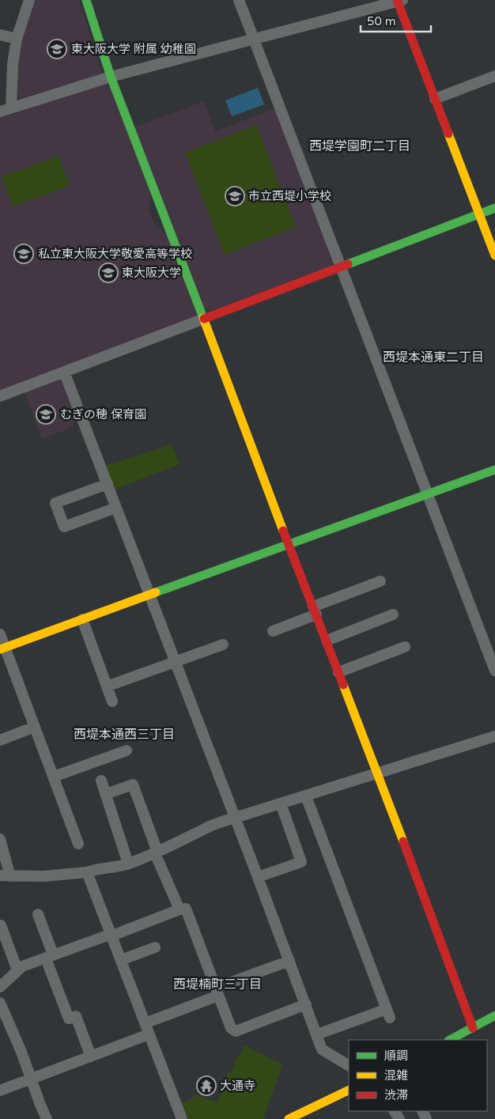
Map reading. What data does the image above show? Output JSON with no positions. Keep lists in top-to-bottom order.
{
  "districts": [
    "西堤学園町二丁目",
    "西堤本通東二丁目",
    "西堤本通西三丁目",
    "西堤楠町三丁目"
  ],
  "places": {
    "school or university": [
      "東大阪大学 附属 幼稚園",
      "市立西堤小学校",
      "私立東大阪大学敬愛高等学校",
      "東大阪大学",
      "むぎの穂 保育園"
    ],
    "temple": ["大通寺"]
  },
  "legend": ["順調", "混雑", "渋滞"],
  "scale_bar": "50 m"
}
